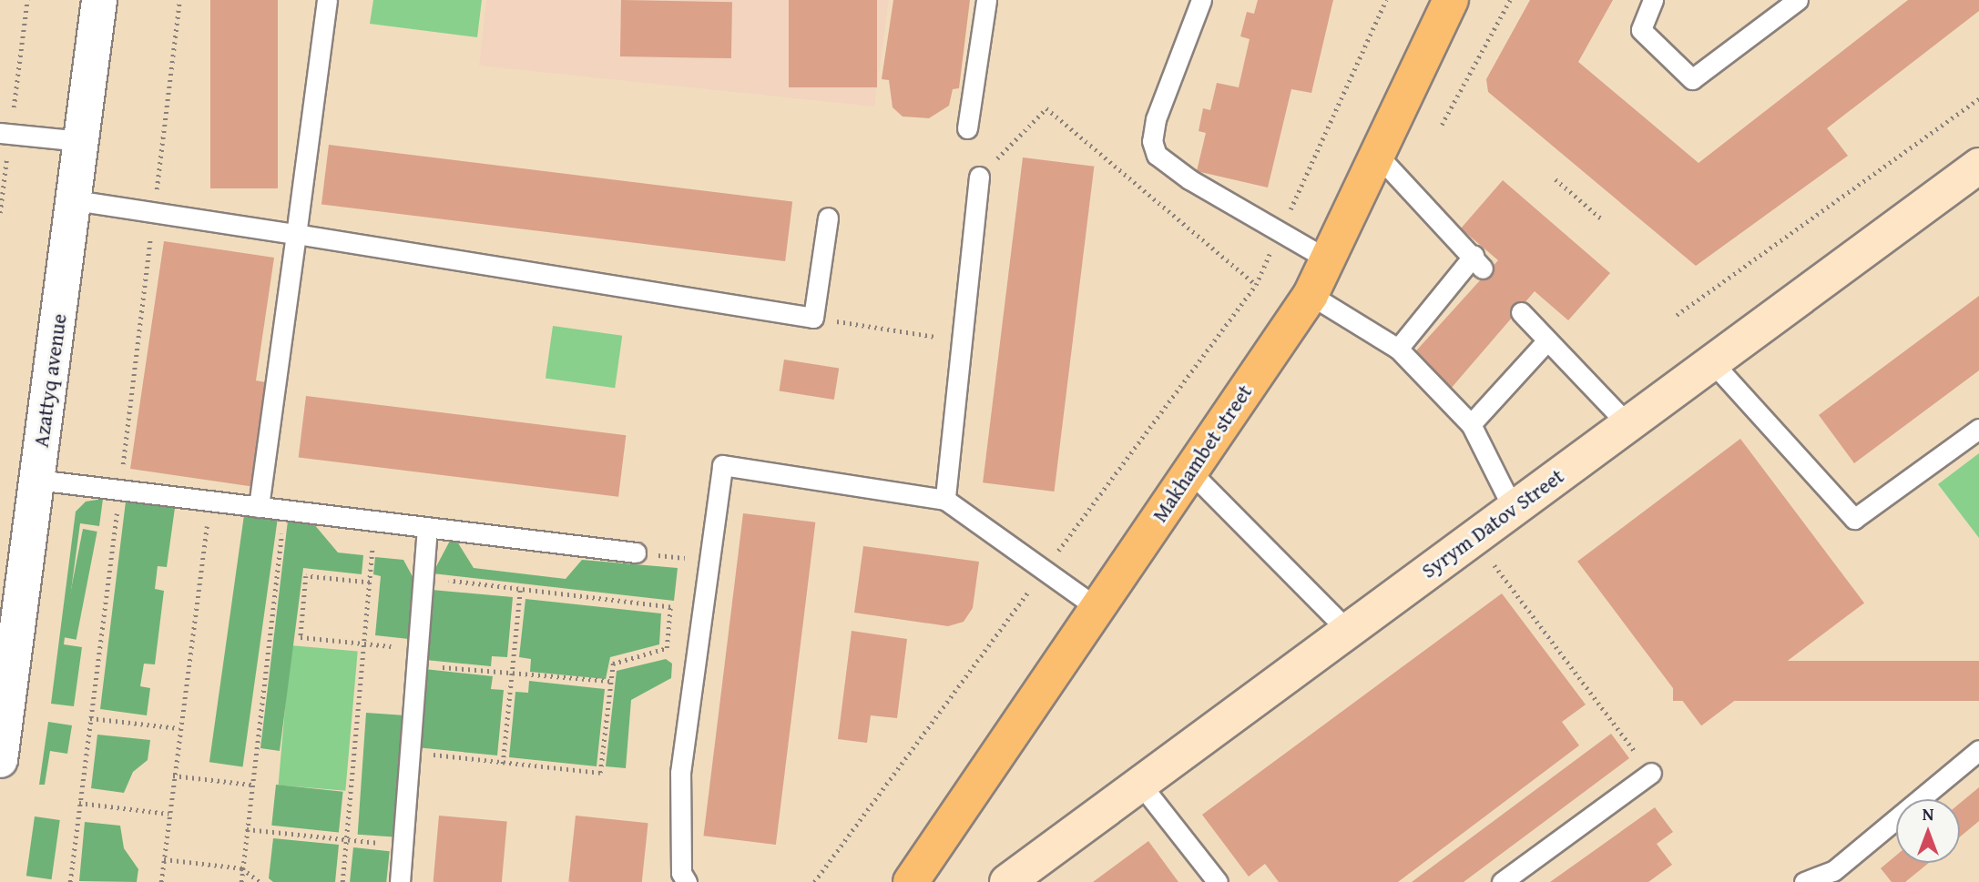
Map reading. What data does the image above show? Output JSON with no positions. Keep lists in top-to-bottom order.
{
  "streets": {
    "main road": ["Makhambet street", "Syrym Datov Street"],
    "street": ["Azattyq avenue"]
  },
  "north": "top"
}
